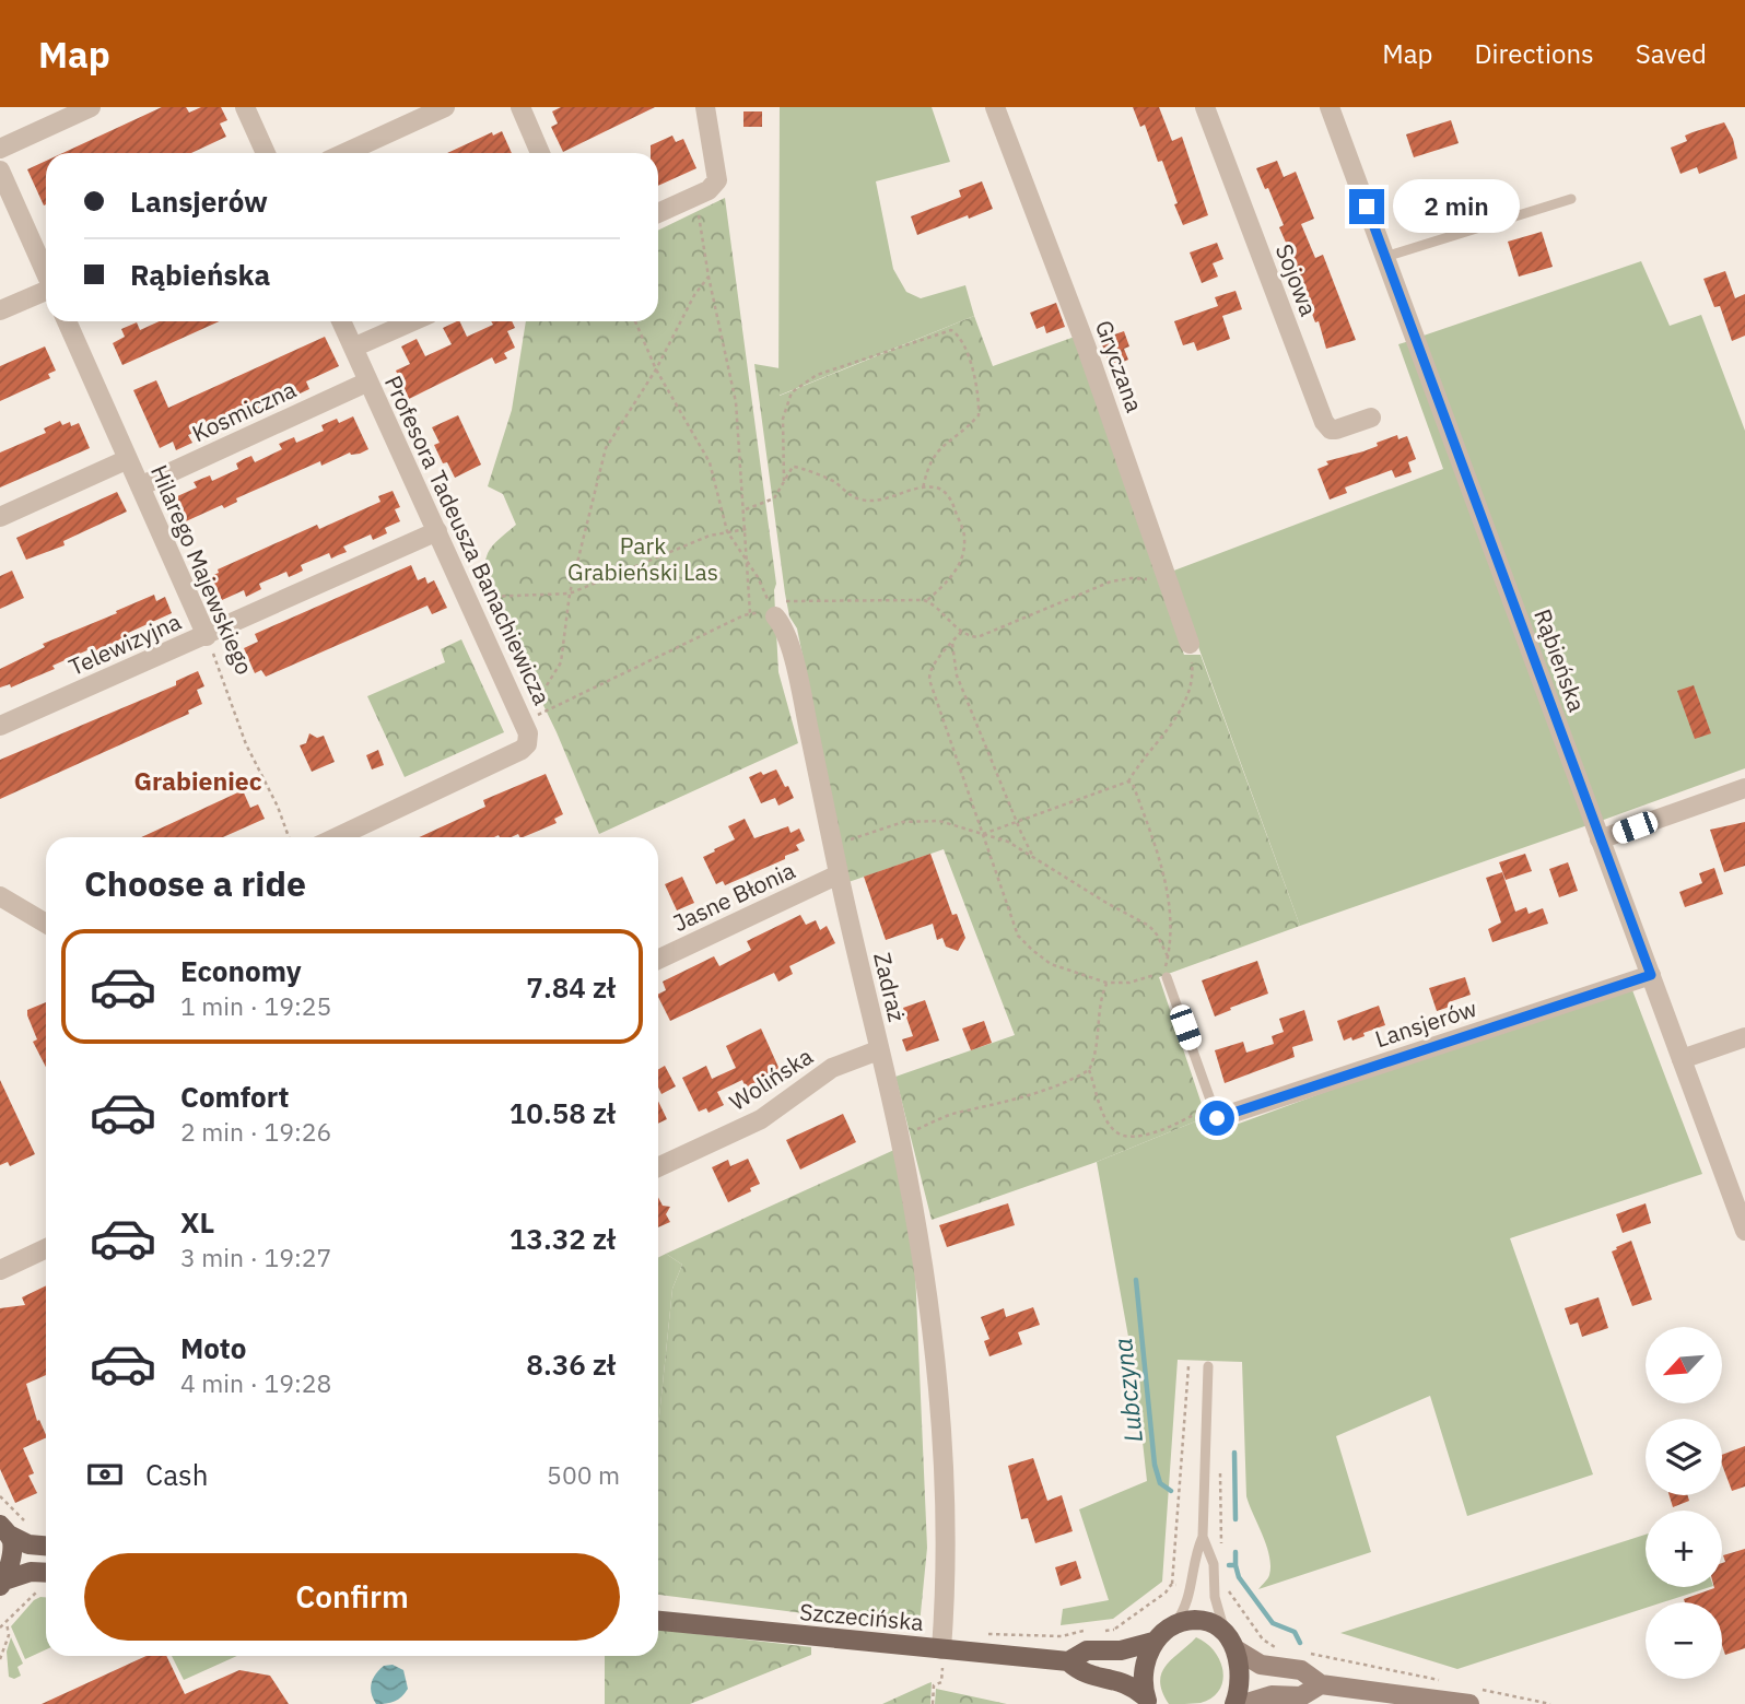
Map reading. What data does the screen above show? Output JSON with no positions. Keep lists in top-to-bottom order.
{
  "streets": {
    "main road": ["Szczecińska"],
    "street": [
      "Sojowa",
      "Gryczana",
      "Kosmiczna",
      "Profesora Tadeusza Banachiewicza",
      "Hilarego Majewskiego",
      "Telewizyjna",
      "Rąbieńska",
      "Jasne Błonia",
      "Zadraż",
      "Lansjerów",
      "Wolińska"
    ]
  },
  "crossings": [
    ["Kosmiczna", "Profesora Tadeusza Banachiewicza"],
    ["Kosmiczna", "Hilarego Majewskiego"],
    ["Profesora Tadeusza Banachiewicza", "Telewizyjna"],
    ["Hilarego Majewskiego", "Telewizyjna"],
    ["Rąbieńska", "Lansjerów"],
    ["Jasne Błonia", "Zadraż"],
    ["Zadraż", "Wolińska"],
    ["Zadraż", "Szczecińska"]
  ],
  "districts": ["Grabieniec"],
  "water": ["Lubczyna"],
  "parks": ["Park Grabieński Las"],
  "north": "bottom left",
  "page": {
    "header": "Map",
    "nav": ["Map", "Directions", "Saved"],
    "banner": ["Lansjerów", "Rąbieńska"],
    "bubble": "2 min",
    "heading": "Choose a ride",
    "list": [
      {
        "name": "Economy",
        "note": "1 min · 19:25",
        "value": "7.84 zł"
      },
      {
        "name": "Comfort",
        "note": "2 min · 19:26",
        "value": "10.58 zł"
      },
      {
        "name": "XL",
        "note": "3 min · 19:27",
        "value": "13.32 zł"
      },
      {
        "name": "Moto",
        "note": "4 min · 19:28",
        "value": "8.36 zł"
      }
    ],
    "map_buttons": ["+", "−"],
    "pay": ["Cash", "500 m"],
    "buttons": "Confirm"
  }
}
